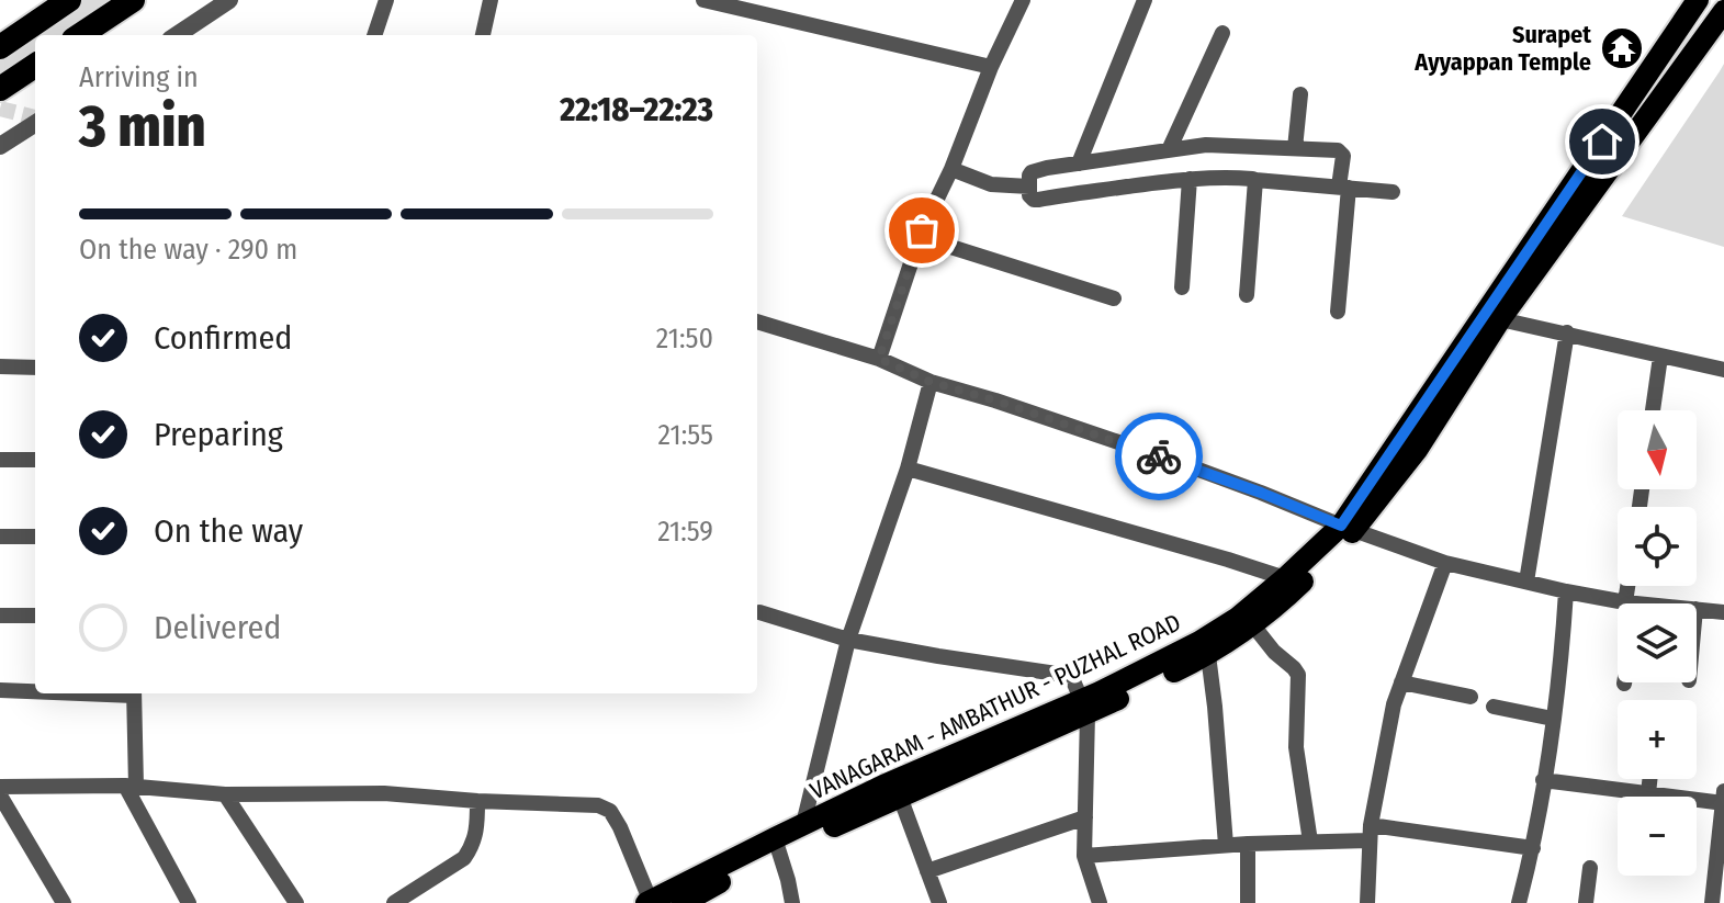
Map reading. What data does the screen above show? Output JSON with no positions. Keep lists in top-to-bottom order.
{
  "streets": {
    "main road": ["VANAGARAM - AMBATHUR - PUZHAL ROAD"]
  },
  "places": {
    "temple": ["Surapet Ayyappan Temple"]
  },
  "north": "bottom",
  "page": {
    "heading": ["3 min", "Arriving in", "22:18–22:23"],
    "bar": "On the way · 290 m",
    "list": [
      ["Confirmed", "21:50"],
      ["Preparing", "21:55"],
      ["On the way", "21:59"],
      "Delivered"
    ],
    "map_buttons": ["+", "−"]
  }
}
